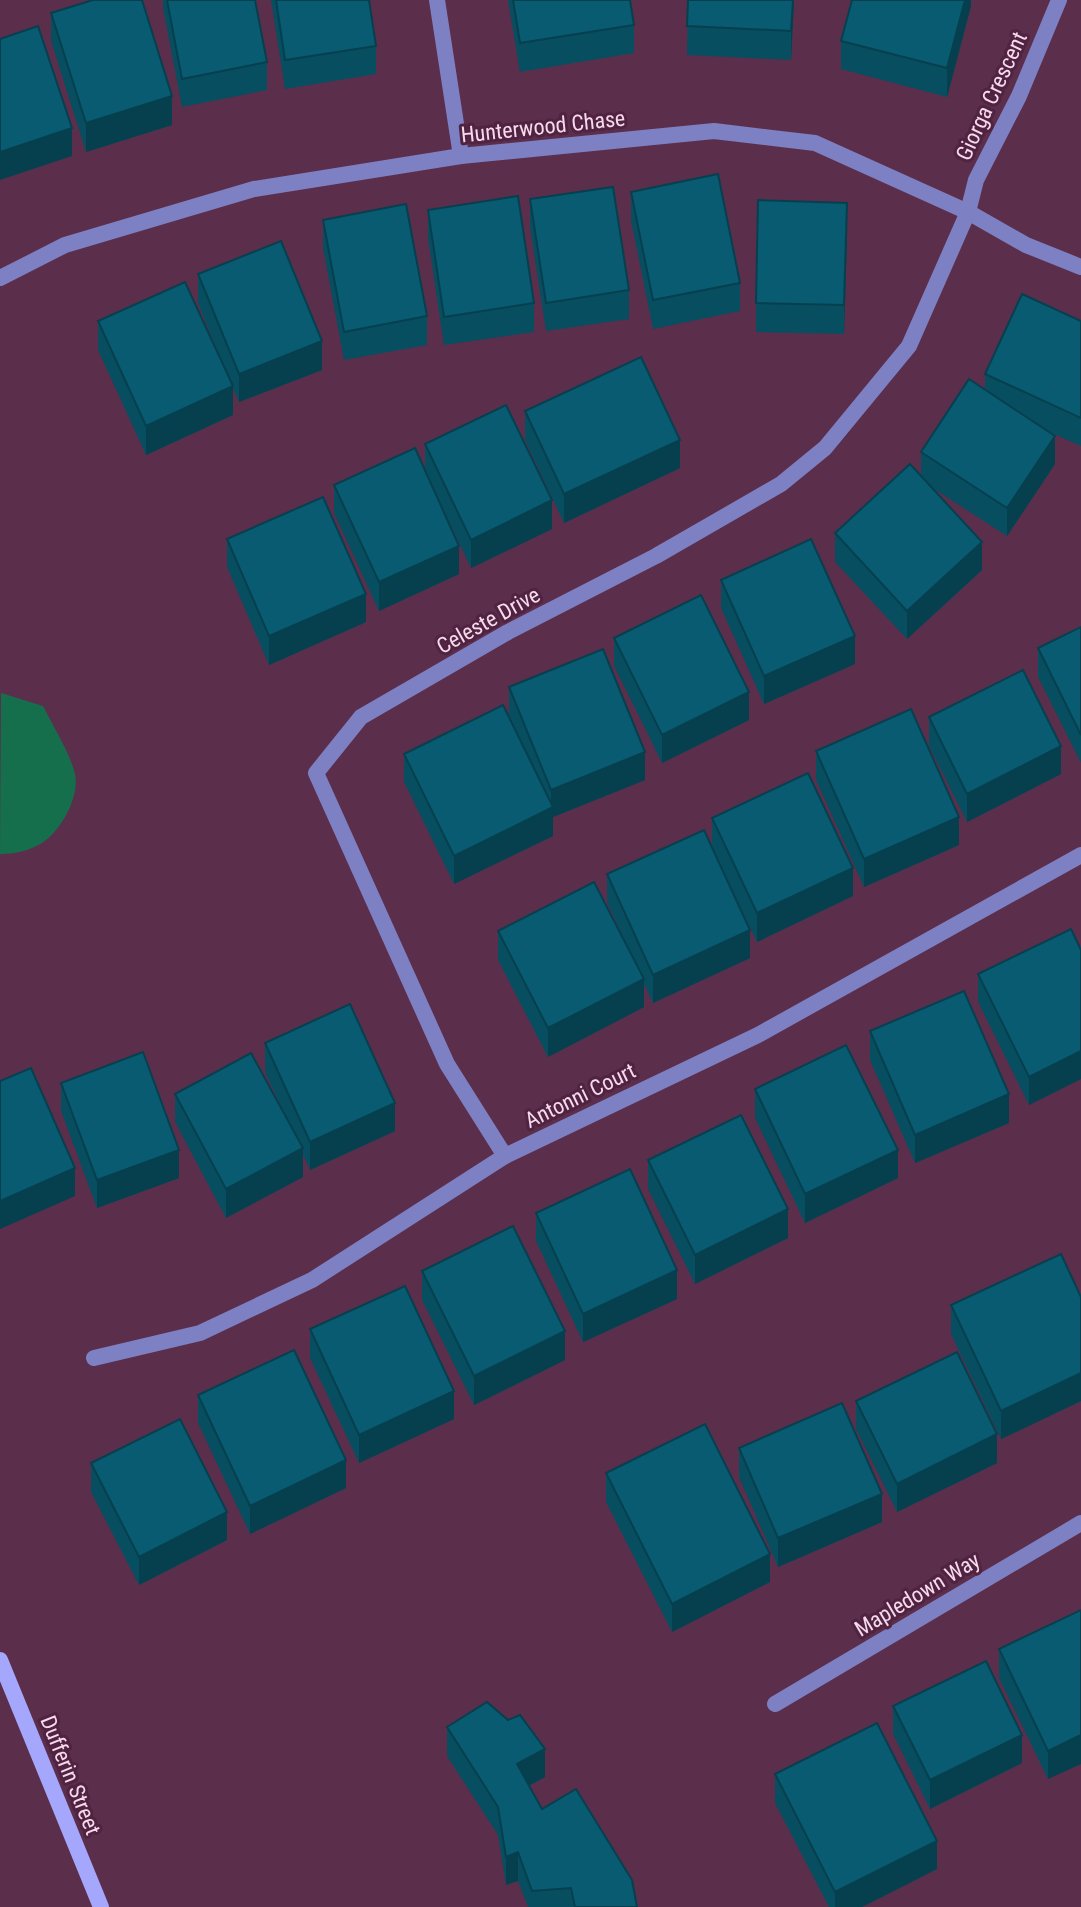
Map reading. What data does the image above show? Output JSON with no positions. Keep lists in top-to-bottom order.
{
  "streets": {
    "main road": ["Dufferin Street"],
    "street": [
      "Giorga Crescent",
      "Hunterwood Chase",
      "Celeste Drive",
      "Antonni Court",
      "Mapledown Way"
    ]
  },
  "crossings": [
    ["Giorga Crescent", "Hunterwood Chase"],
    ["Giorga Crescent", "Celeste Drive"],
    ["Hunterwood Chase", "Celeste Drive"],
    ["Celeste Drive", "Antonni Court"]
  ]
}
